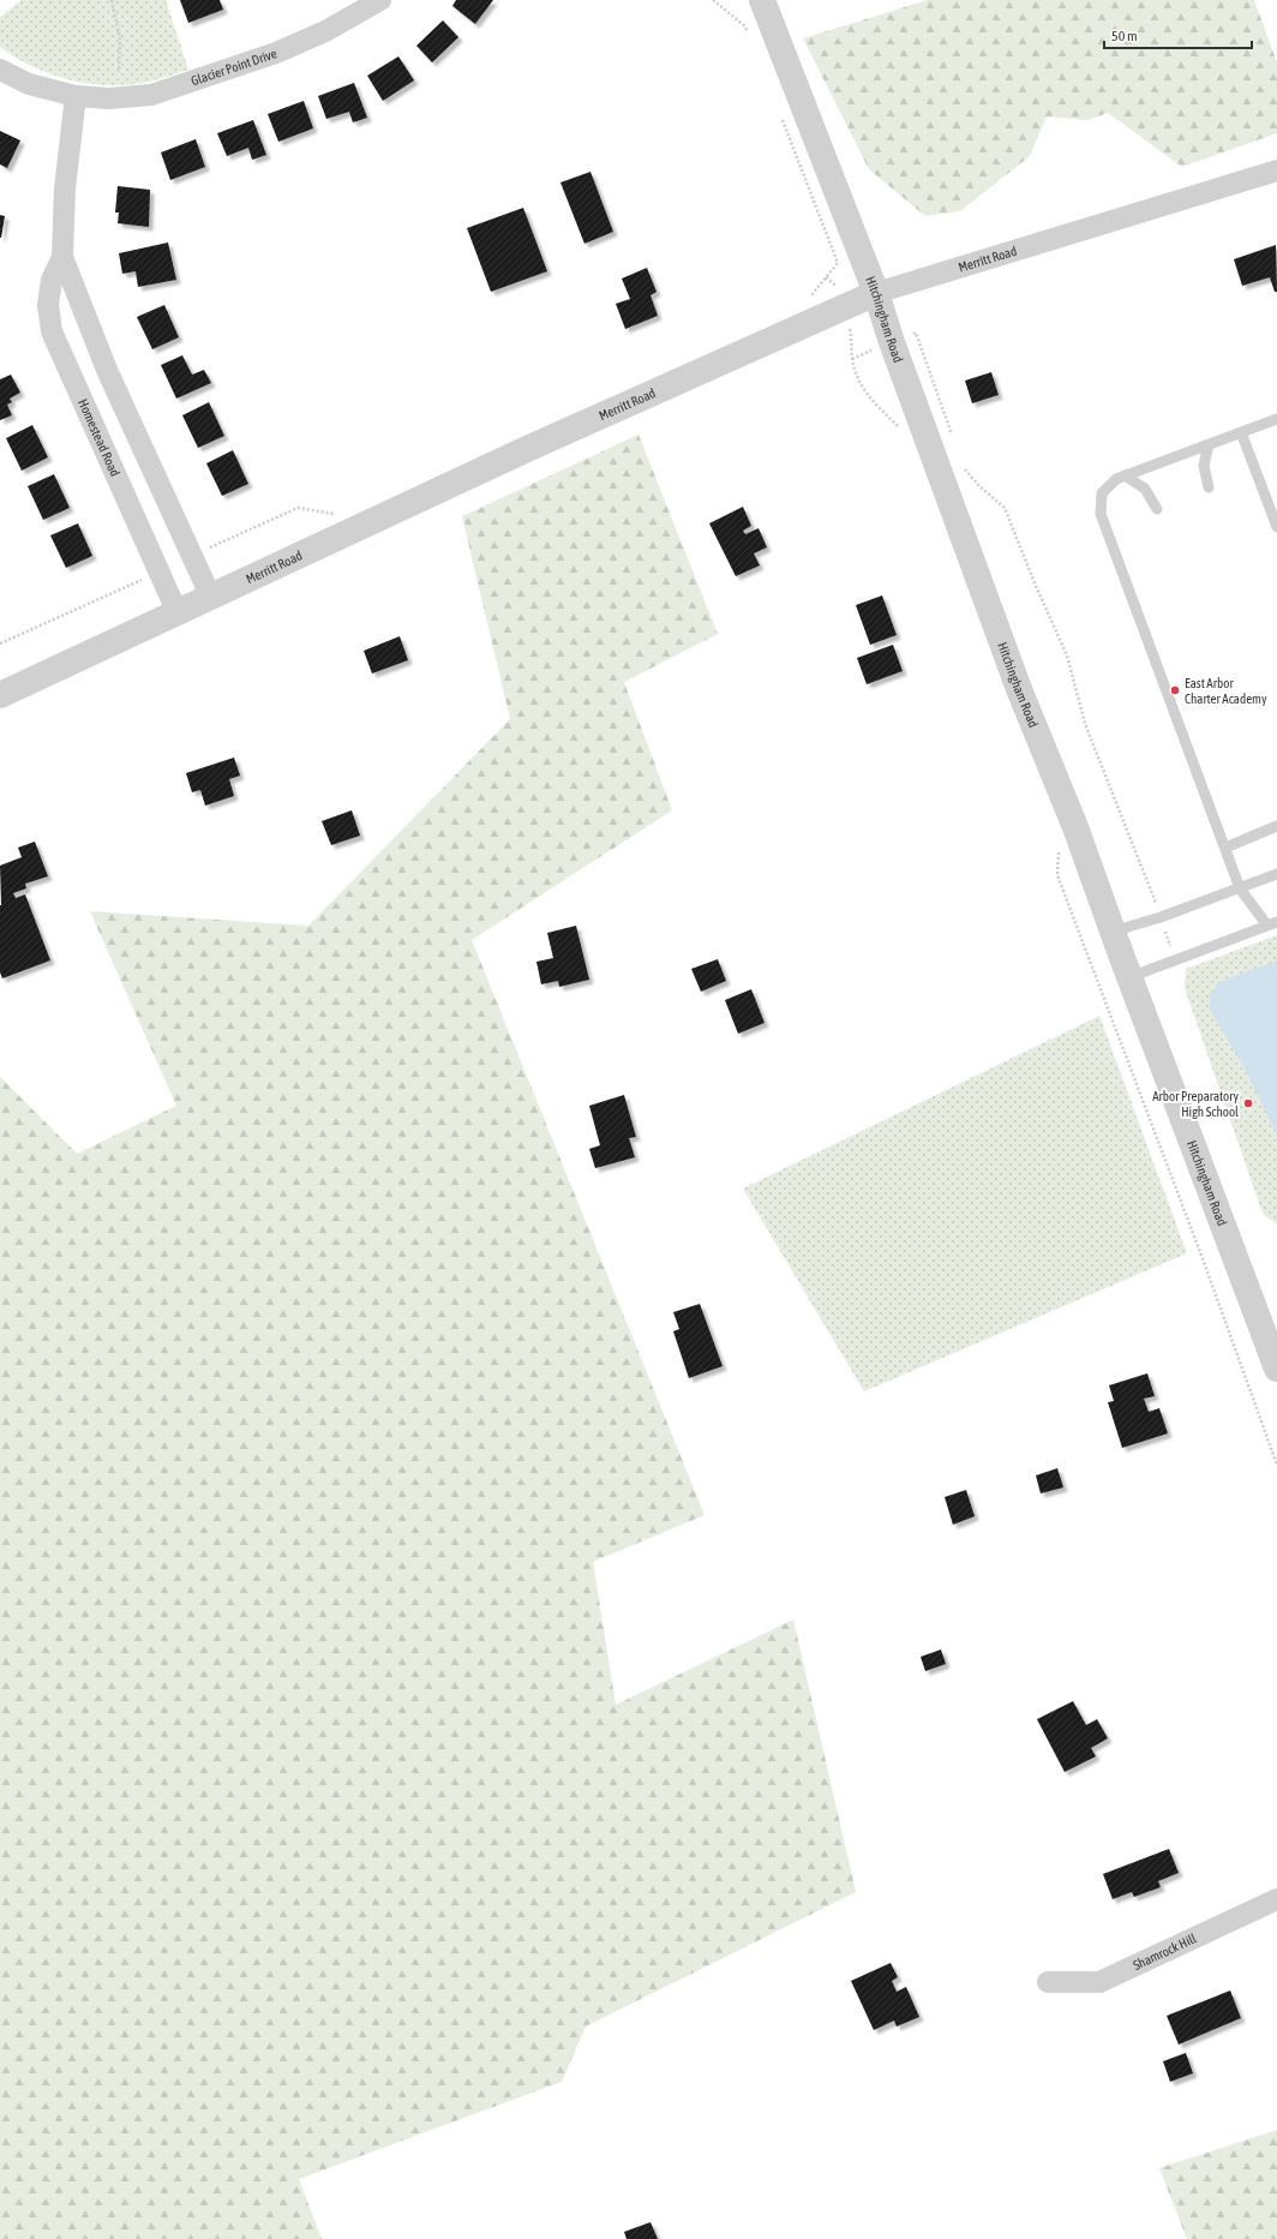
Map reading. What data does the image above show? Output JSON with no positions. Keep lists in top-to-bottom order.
{
  "streets": {
    "street": [
      "Glacier Point Drive",
      "Merritt Road",
      "Hitchingham Road",
      "Homestead Road",
      "Shamrock Hill"
    ]
  },
  "crossings": [
    ["Glacier Point Drive", "Homestead Road"],
    ["Merritt Road", "Hitchingham Road"],
    ["Merritt Road", "Homestead Road"]
  ],
  "places": ["East Arbor Charter Academy", "Arbor Preparatory High School"],
  "scale_bar": "50 m"
}
